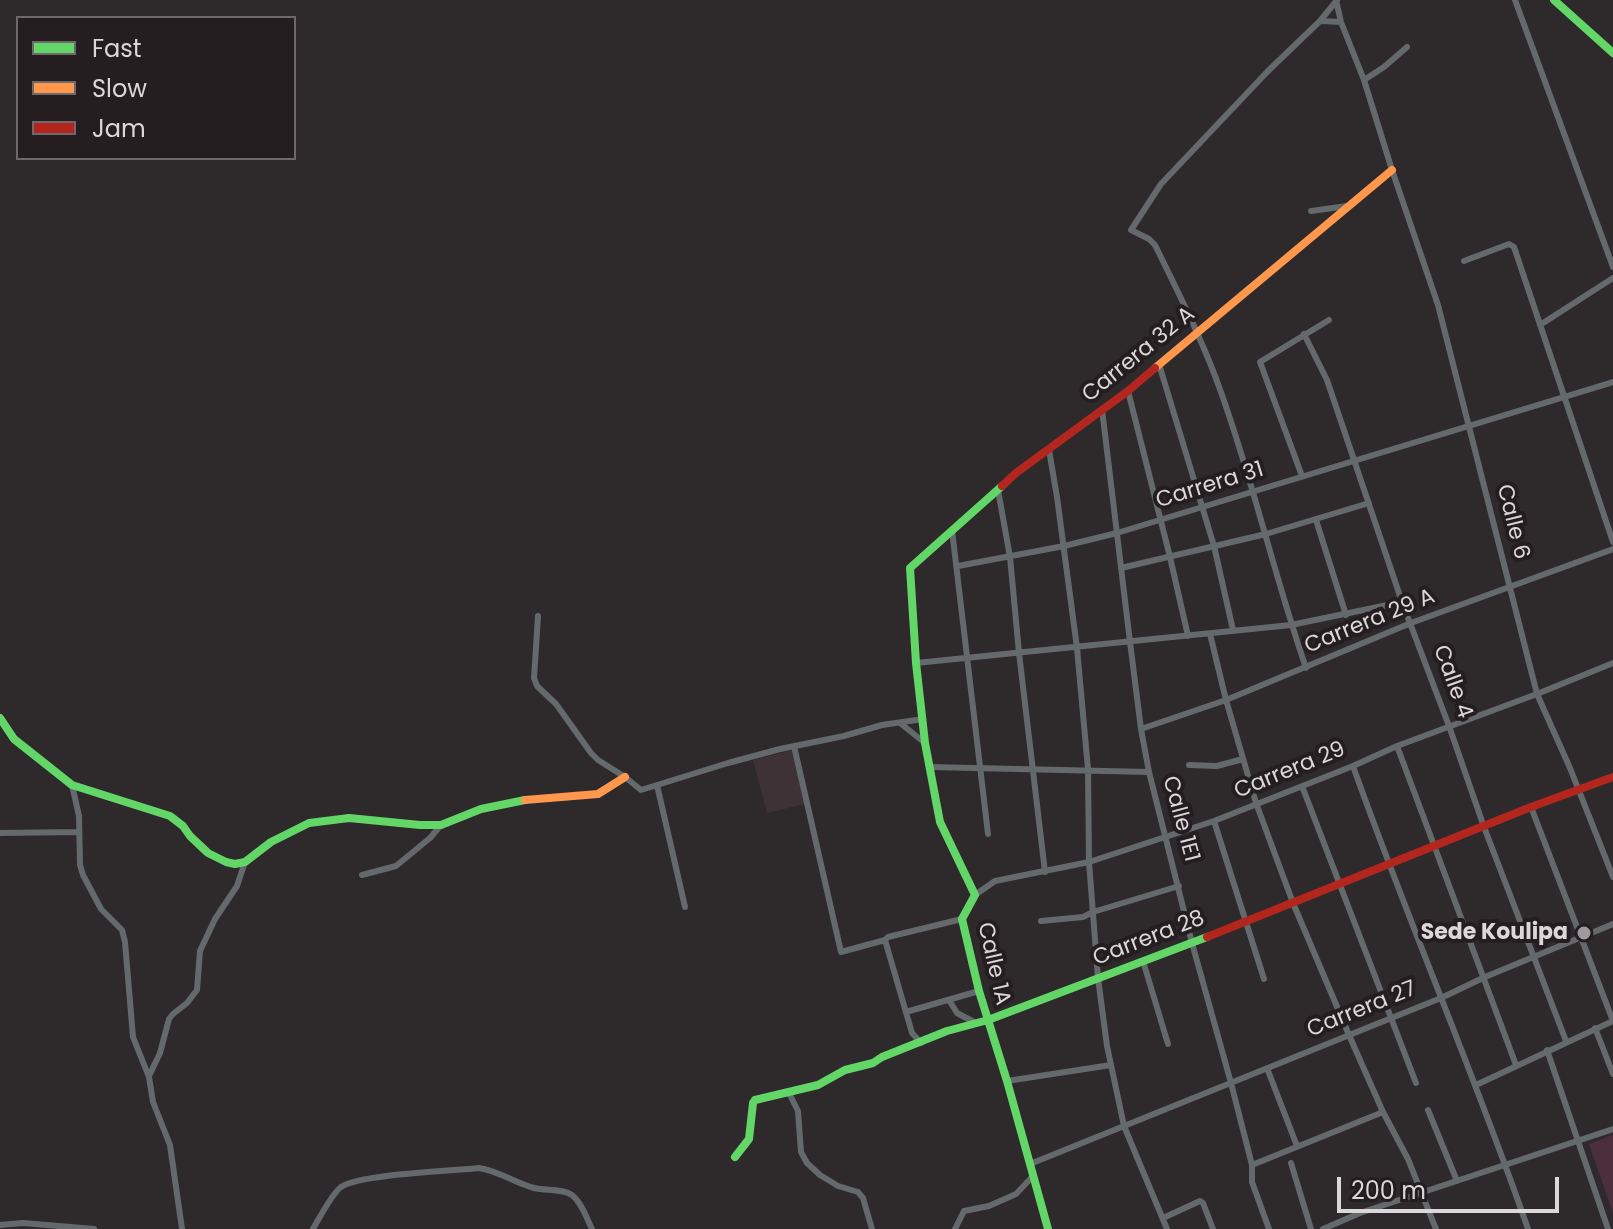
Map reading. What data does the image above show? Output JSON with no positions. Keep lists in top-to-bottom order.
{
  "streets": {
    "main road": ["Carrera 32 A", "Carrera 28", "Calle 1A"],
    "street": [
      "Carrera 31",
      "Calle 6",
      "Carrera 29 A",
      "Calle 4",
      "Carrera 29",
      "Calle 1E1",
      "Carrera 27"
    ]
  },
  "crossings": [
    ["Carrera 32 A", "Calle 6"],
    ["Carrera 32 A", "Calle 1E1"],
    ["Carrera 32 A", "Calle 1A"],
    ["Carrera 31", "Calle 6"],
    ["Carrera 31", "Calle 4"],
    ["Carrera 31", "Calle 1E1"],
    ["Calle 6", "Carrera 29 A"],
    ["Calle 6", "Carrera 29"],
    ["Calle 6", "Carrera 28"],
    ["Carrera 29 A", "Calle 4"],
    ["Carrera 29 A", "Calle 1E1"],
    ["Calle 4", "Carrera 29"],
    ["Calle 4", "Carrera 28"],
    ["Calle 4", "Carrera 27"],
    ["Carrera 29", "Calle 1E1"],
    ["Carrera 29", "Calle 1A"],
    ["Calle 1E1", "Carrera 28"],
    ["Calle 1E1", "Carrera 27"],
    ["Carrera 28", "Calle 1A"],
    ["Calle 1A", "Carrera 27"]
  ],
  "places": ["Sede Koulipa"],
  "legend": ["Fast", "Slow", "Jam"],
  "scale_bar": "200 m"
}
